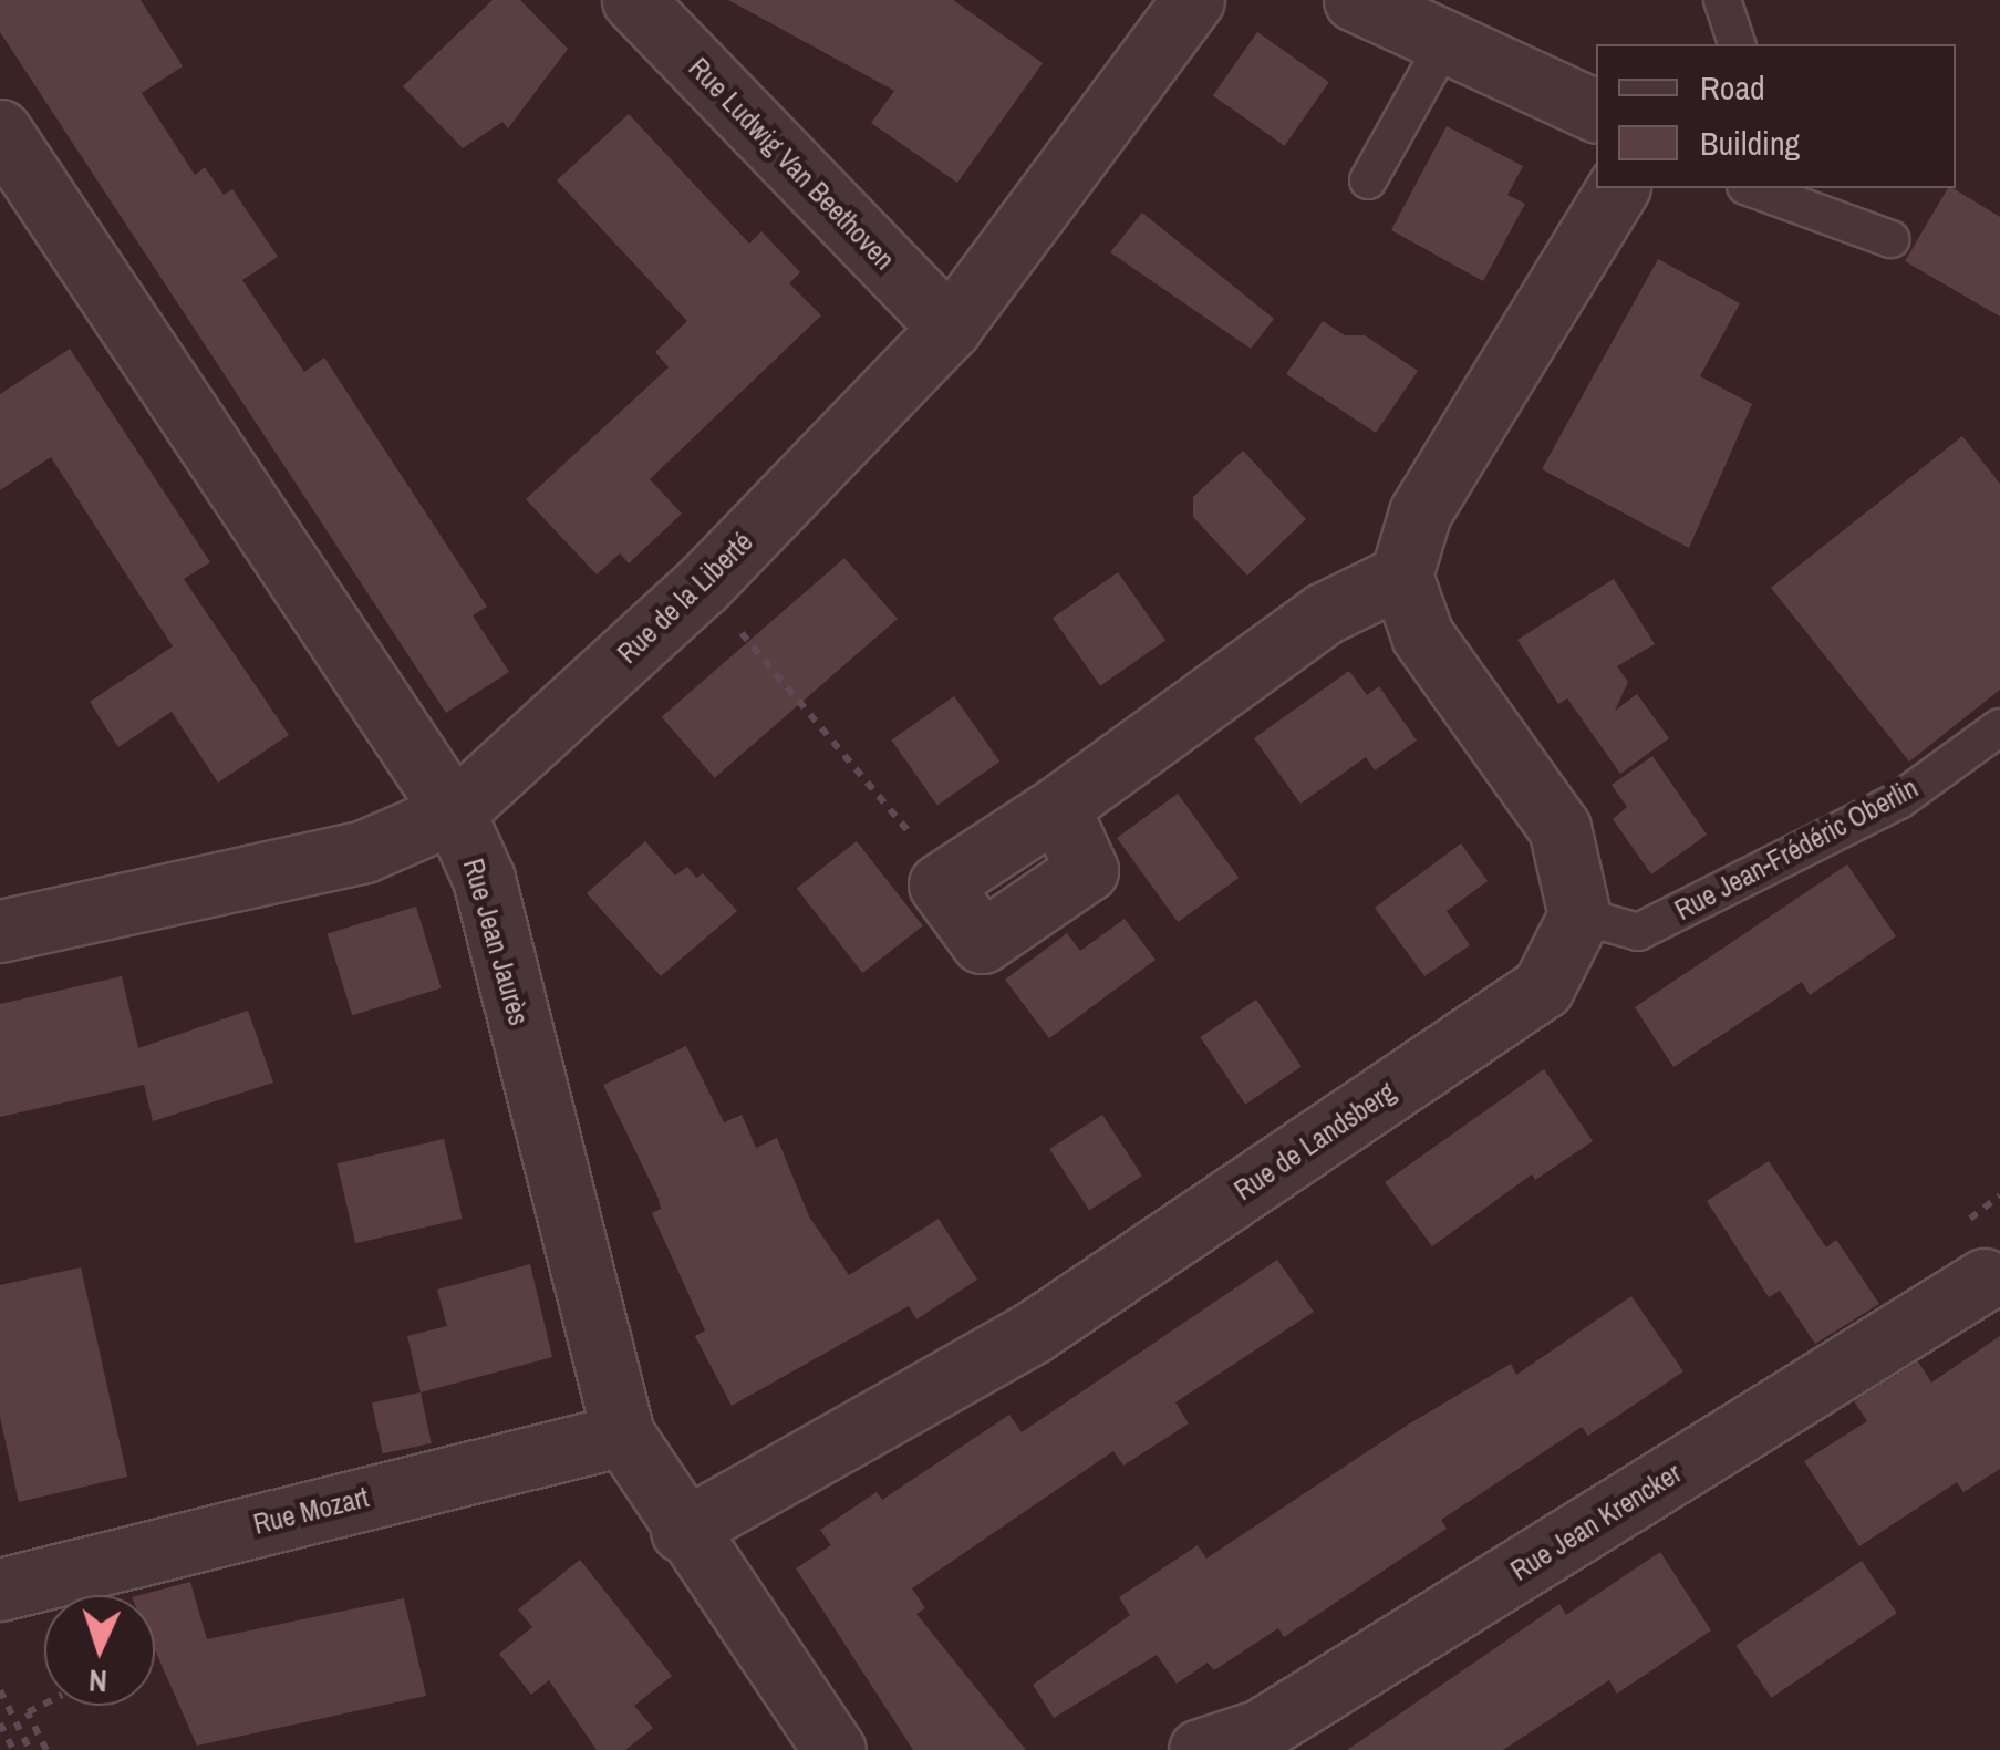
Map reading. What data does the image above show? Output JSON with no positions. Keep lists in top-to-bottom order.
{
  "streets": {
    "street": [
      "Rue Ludwig Van Beethoven",
      "Rue de la Liberté",
      "Rue Jean Jaurès",
      "Rue de Landsberg",
      "Rue Mozart",
      "Rue Jean Krencker"
    ],
    "lane": ["Rue Jean-Frédéric Oberlin"]
  },
  "crossings": [
    ["Rue Ludwig Van Beethoven", "Rue de la Liberté"],
    ["Rue de la Liberté", "Rue Jean Jaurès"],
    ["Rue Jean-Frédéric Oberlin", "Rue de Landsberg"],
    ["Rue Jean Jaurès", "Rue de Landsberg"],
    ["Rue Jean Jaurès", "Rue Mozart"]
  ],
  "legend": ["Road", "Building"],
  "north": "bottom"
}
